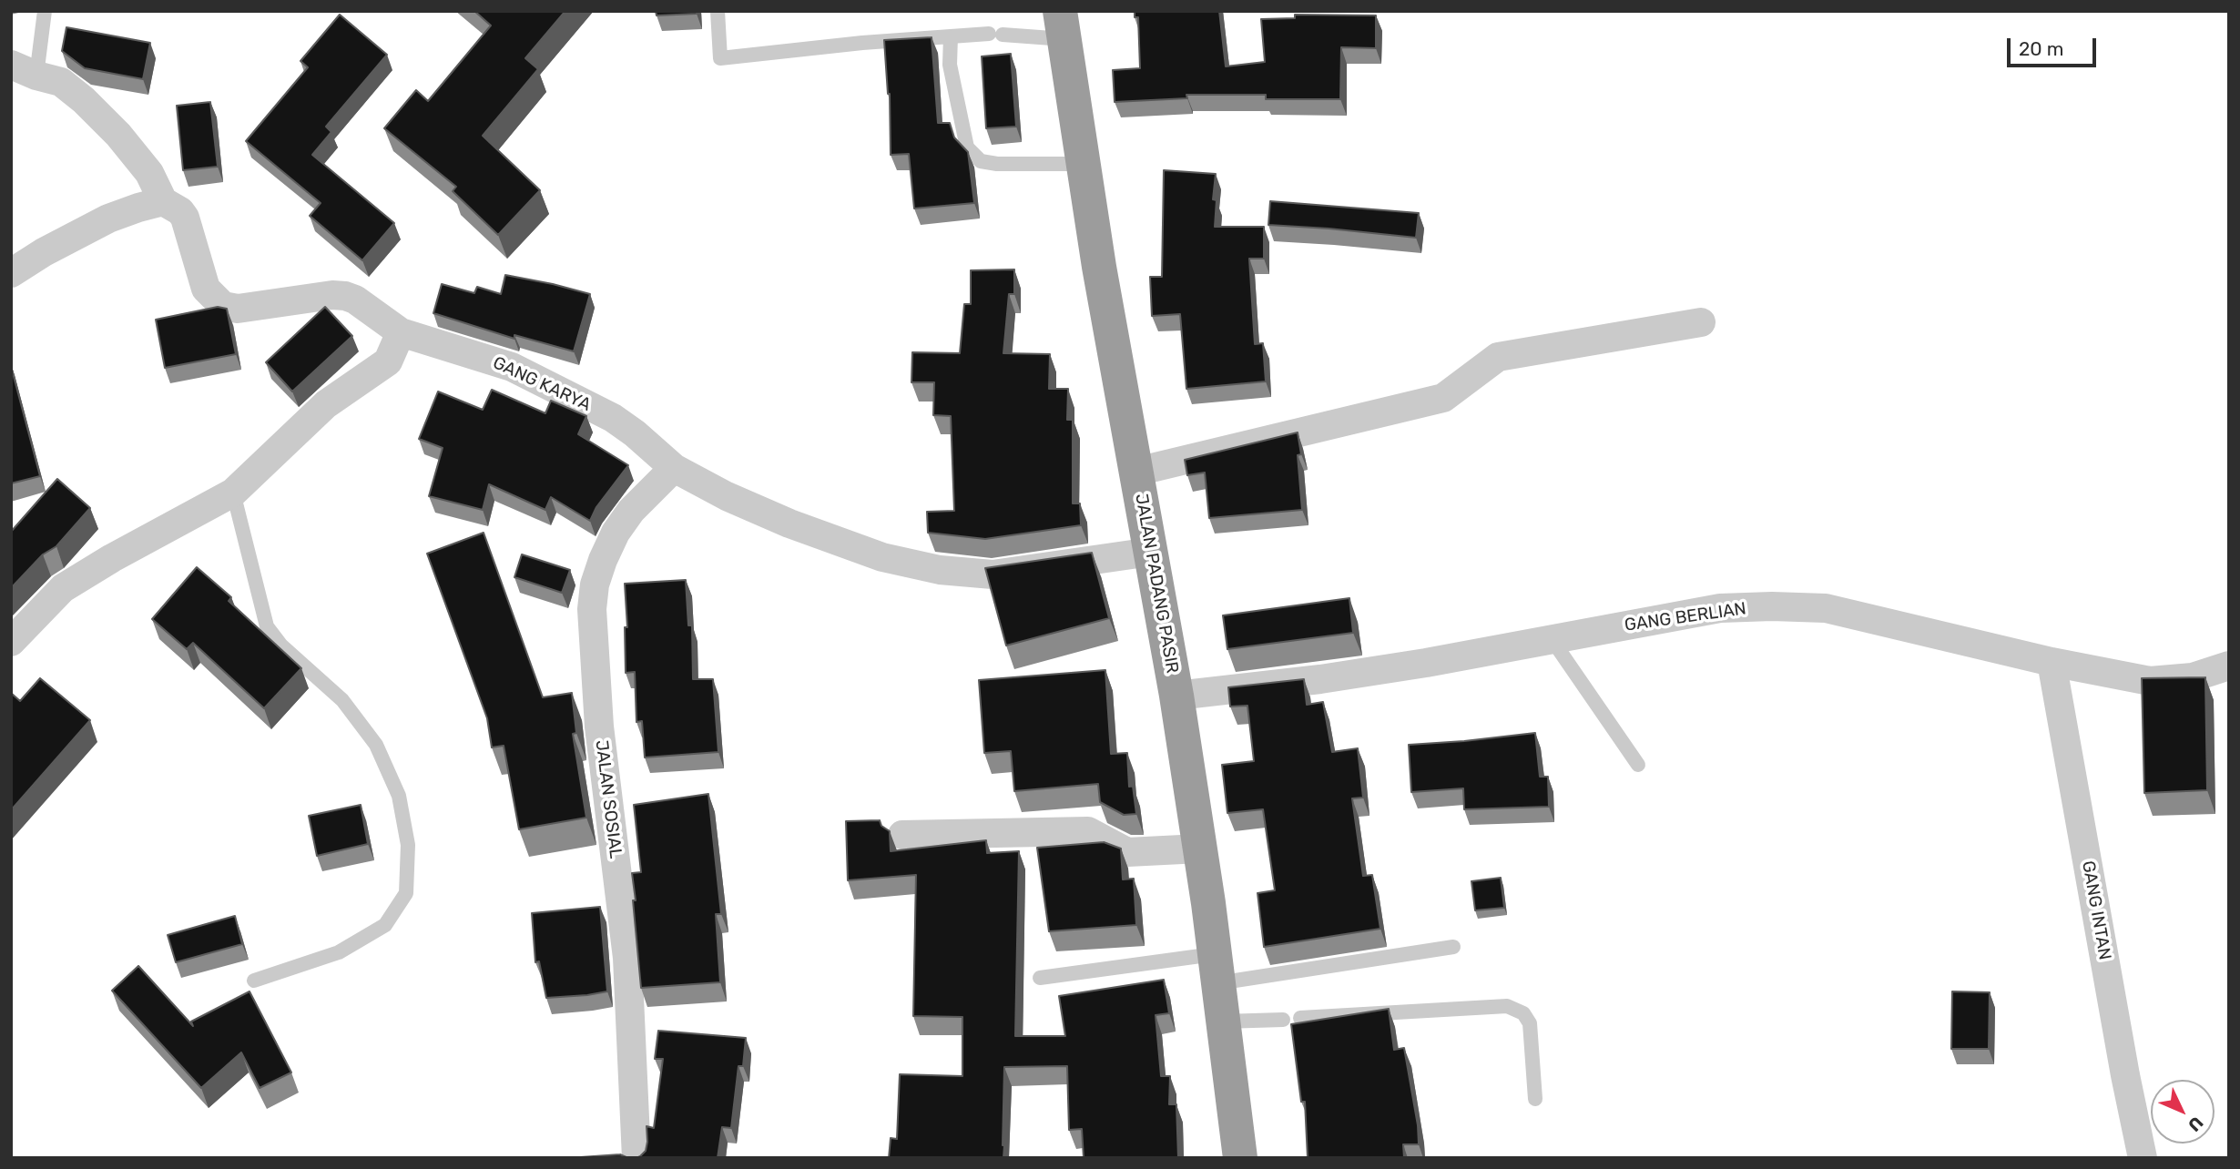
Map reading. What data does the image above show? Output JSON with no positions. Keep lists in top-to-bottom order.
{
  "streets": {
    "highway": ["JALAN PADANG PASIR"],
    "street": [
      "GANG KARYA",
      "GANG BERLIAN",
      "JALAN SOSIAL",
      "GANG INTAN"
    ]
  },
  "crossings": [
    ["GANG KARYA", "JALAN PADANG PASIR"],
    ["GANG KARYA", "JALAN SOSIAL"],
    ["JALAN PADANG PASIR", "GANG BERLIAN"],
    ["GANG BERLIAN", "GANG INTAN"]
  ],
  "scale_bar": "20 m",
  "north": "bottom right"
}
